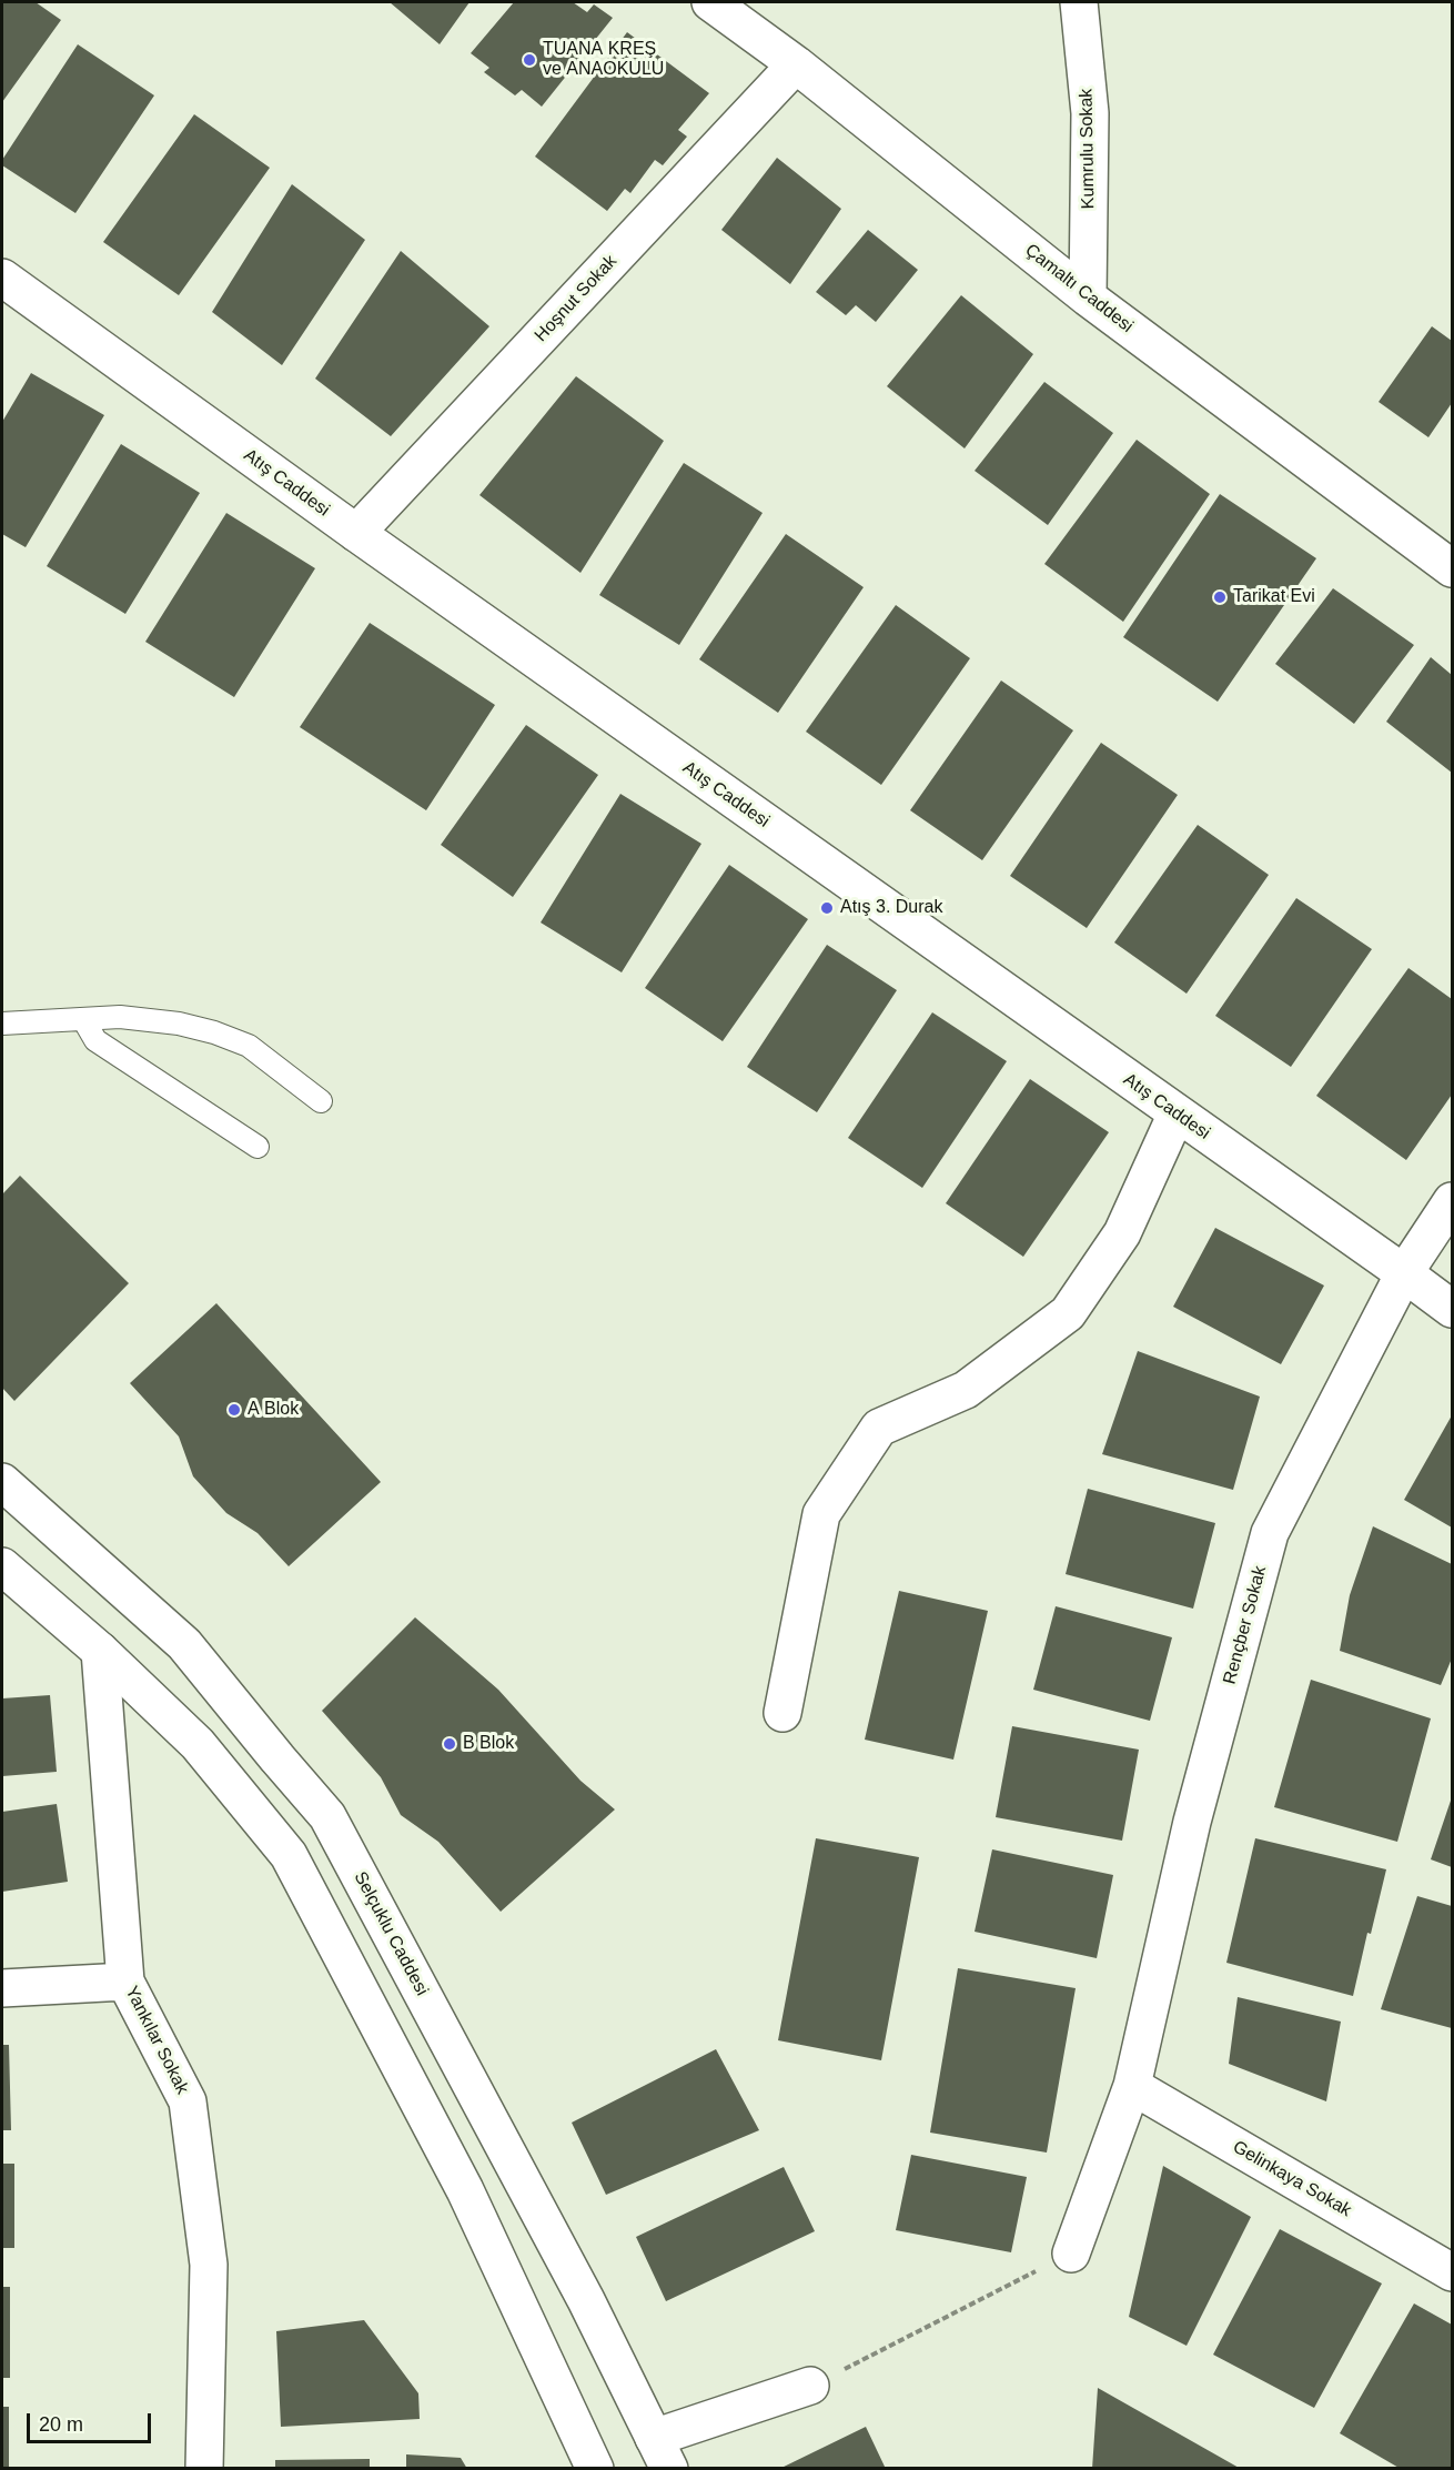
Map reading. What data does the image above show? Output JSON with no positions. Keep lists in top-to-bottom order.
{
  "streets": {
    "street": [
      "Kumrulu Sokak",
      "Çamaltı Caddesi",
      "Hoşnut Sokak",
      "Atış Caddesi",
      "Rençber Sokak",
      "Selçuklu Caddesi",
      "Yankılar Sokak",
      "Gelinkaya Sokak"
    ]
  },
  "crossings": [
    ["Kumrulu Sokak", "Çamaltı Caddesi"],
    ["Çamaltı Caddesi", "Hoşnut Sokak"],
    ["Hoşnut Sokak", "Atış Caddesi"],
    ["Atış Caddesi", "Rençber Sokak"],
    ["Rençber Sokak", "Gelinkaya Sokak"]
  ],
  "places": [
    "TUANA KREŞ ve ANAOKULU",
    "Tarikat Evi",
    "Atış 3. Durak",
    "A Blok",
    "B Blok"
  ],
  "scale_bar": "20 m"
}
